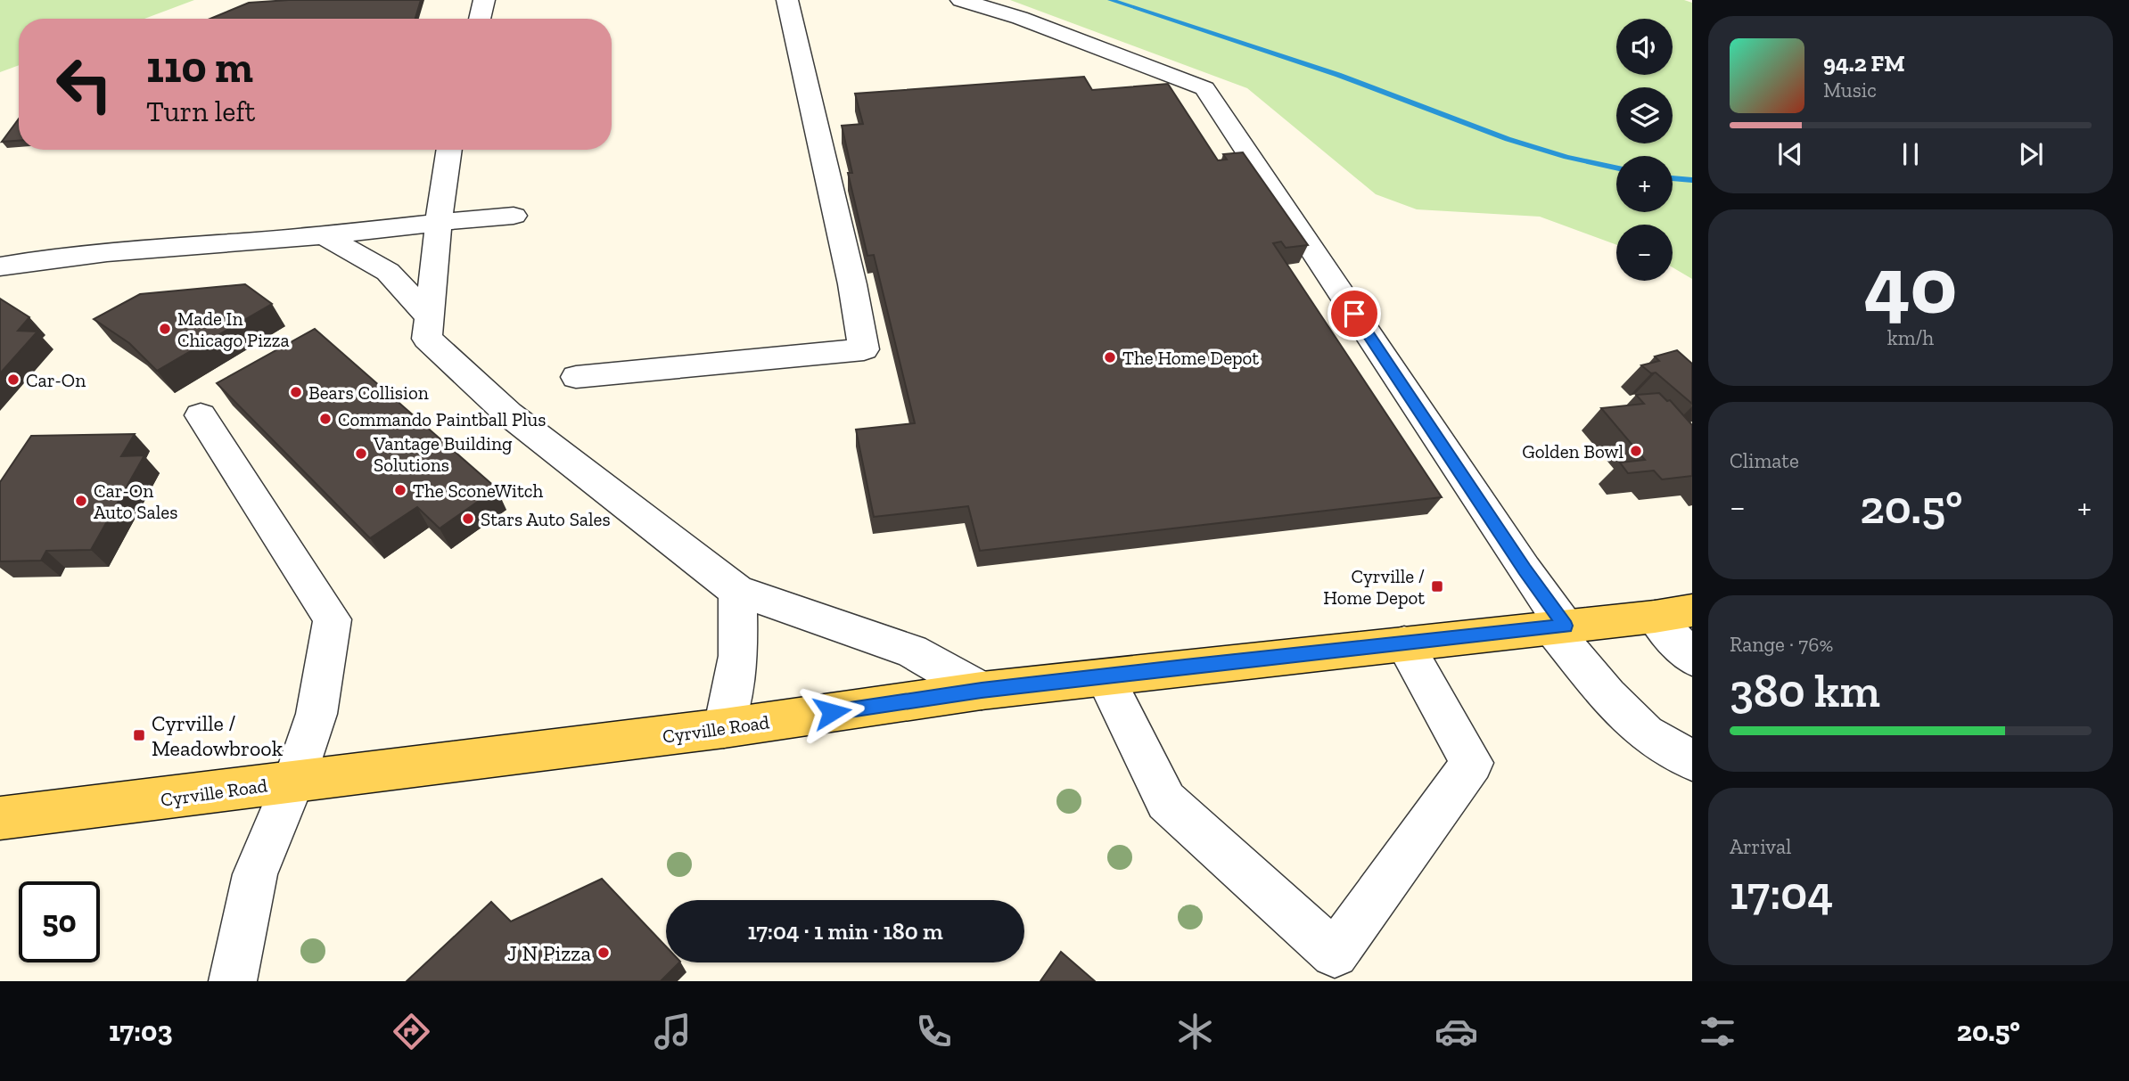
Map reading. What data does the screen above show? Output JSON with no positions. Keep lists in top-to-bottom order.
{
  "streets": {
    "main road": ["Cyrville Road"]
  },
  "places": {
    "other": [
      "Made In Chicago Pizza",
      "The Home Depot",
      "Car-On",
      "Bears Collision",
      "Commando Paintball Plus",
      "Golden Bowl",
      "Vantage Building Solutions",
      "The SconeWitch",
      "Car-On Auto Sales",
      "Stars Auto Sales",
      "J N Pizza"
    ],
    "transit": ["Cyrville / Home Depot", "Cyrville / Meadowbrook"]
  },
  "page": {
    "map_buttons": ["+", "−"],
    "turn": ["110 m", "Turn left"],
    "song": ["94.2 FM", "Music"],
    "tile": [
      ["40", "km/h"],
      "Climate",
      ["Range · 76%", "380 km"],
      ["Arrival", "17:04"]
    ],
    "heat": ["−", "20.5°", "+"],
    "limit": "50",
    "trip": "17:04 · 1 min · 180 m",
    "tabs": ["17:03", "20.5°"]
  }
}
